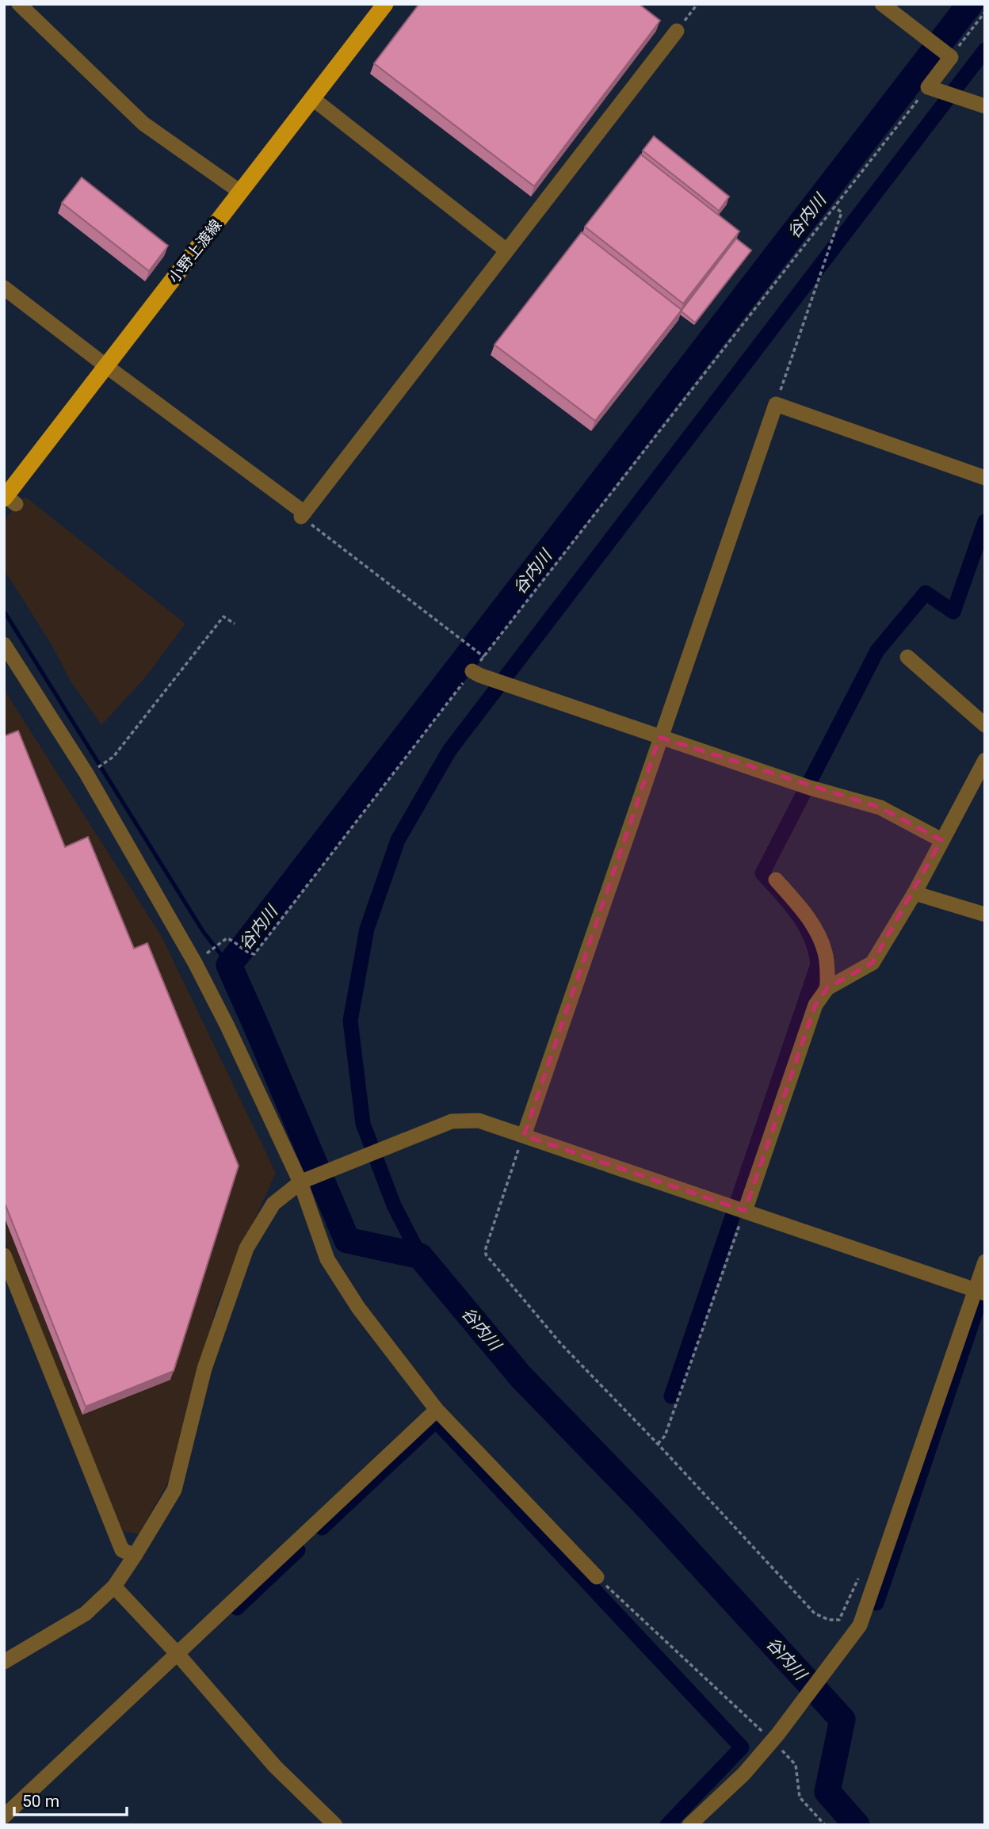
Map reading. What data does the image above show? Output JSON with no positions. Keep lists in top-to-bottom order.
{
  "streets": {
    "main road": ["小野上渡線"]
  },
  "water": ["谷内川"],
  "scale_bar": "50 m"
}
